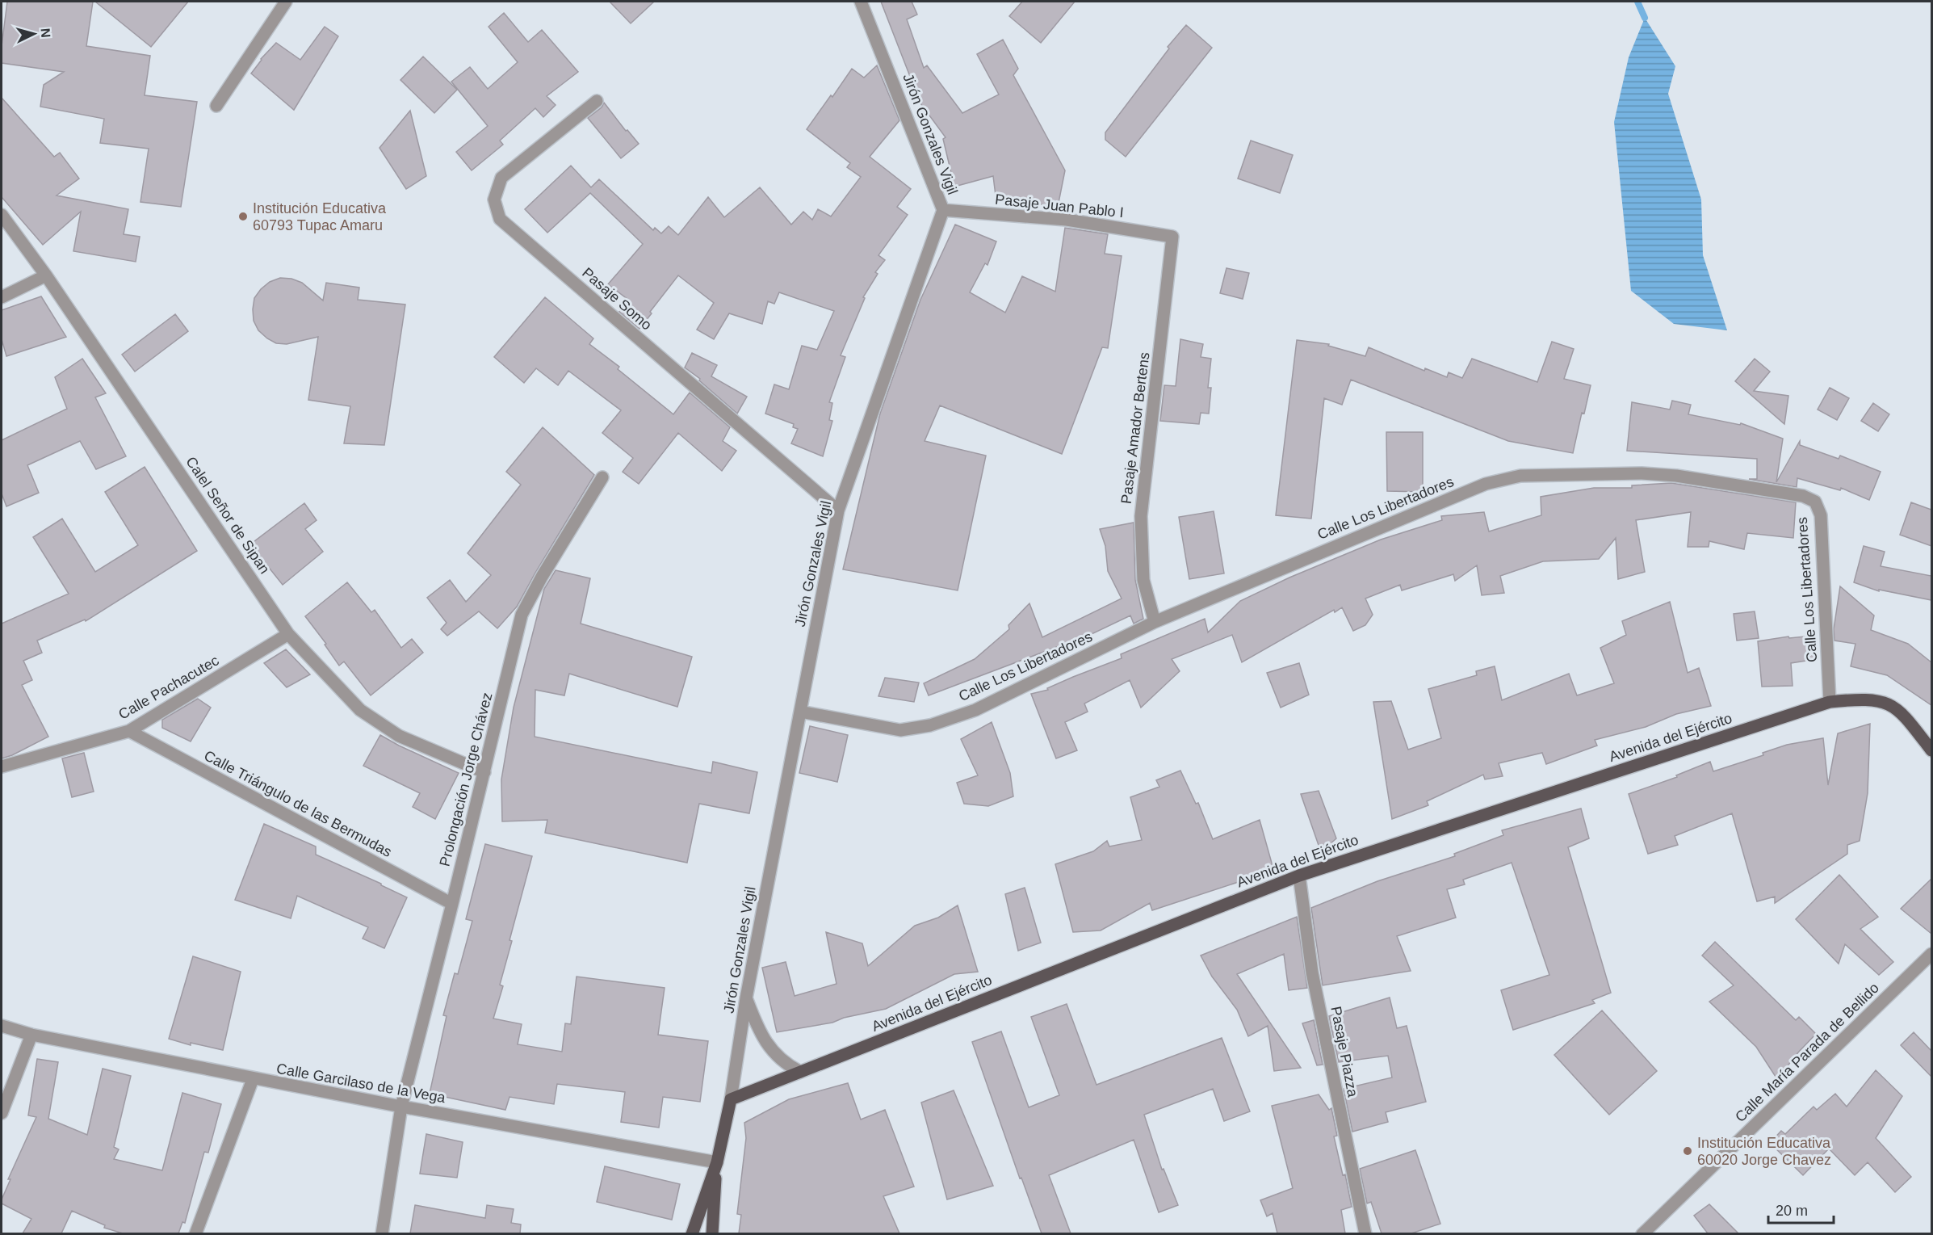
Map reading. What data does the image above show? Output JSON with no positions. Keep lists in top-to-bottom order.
{
  "streets": {
    "main road": ["Avenida del Ejército"],
    "street": [
      "Jirón Gonzales Vigil",
      "Pasaje Juan Pablo I",
      "Pasaje Somo",
      "Pasaje Amador Bertens",
      "Calle Los Libertadores",
      "Calel Señor de Sipan",
      "Calle Pachacutec",
      "Prolongación Jorge Chávez",
      "Calle Triángulo de las Bermudas",
      "Pasaje Piazza",
      "Calle María Parada de Bellido",
      "Calle Garcilaso de la Vega"
    ]
  },
  "crossings": [
    ["Jirón Gonzales Vigil", "Pasaje Juan Pablo I"],
    ["Jirón Gonzales Vigil", "Pasaje Somo"],
    ["Jirón Gonzales Vigil", "Calle Los Libertadores"],
    ["Jirón Gonzales Vigil", "Avenida del Ejército"],
    ["Pasaje Juan Pablo I", "Pasaje Amador Bertens"],
    ["Pasaje Amador Bertens", "Calle Los Libertadores"],
    ["Calle Los Libertadores", "Avenida del Ejército"],
    ["Calel Señor de Sipan", "Calle Pachacutec"],
    ["Calel Señor de Sipan", "Prolongación Jorge Chávez"],
    ["Calle Pachacutec", "Calle Triángulo de las Bermudas"],
    ["Avenida del Ejército", "Pasaje Piazza"],
    ["Prolongación Jorge Chávez", "Calle Triángulo de las Bermudas"],
    ["Prolongación Jorge Chávez", "Calle Garcilaso de la Vega"]
  ],
  "places": ["Institución Educativa 60793 Tupac Amaru", "Institución Educativa 60020 Jorge Chavez"],
  "scale_bar": "20 m",
  "north": "right"
}
